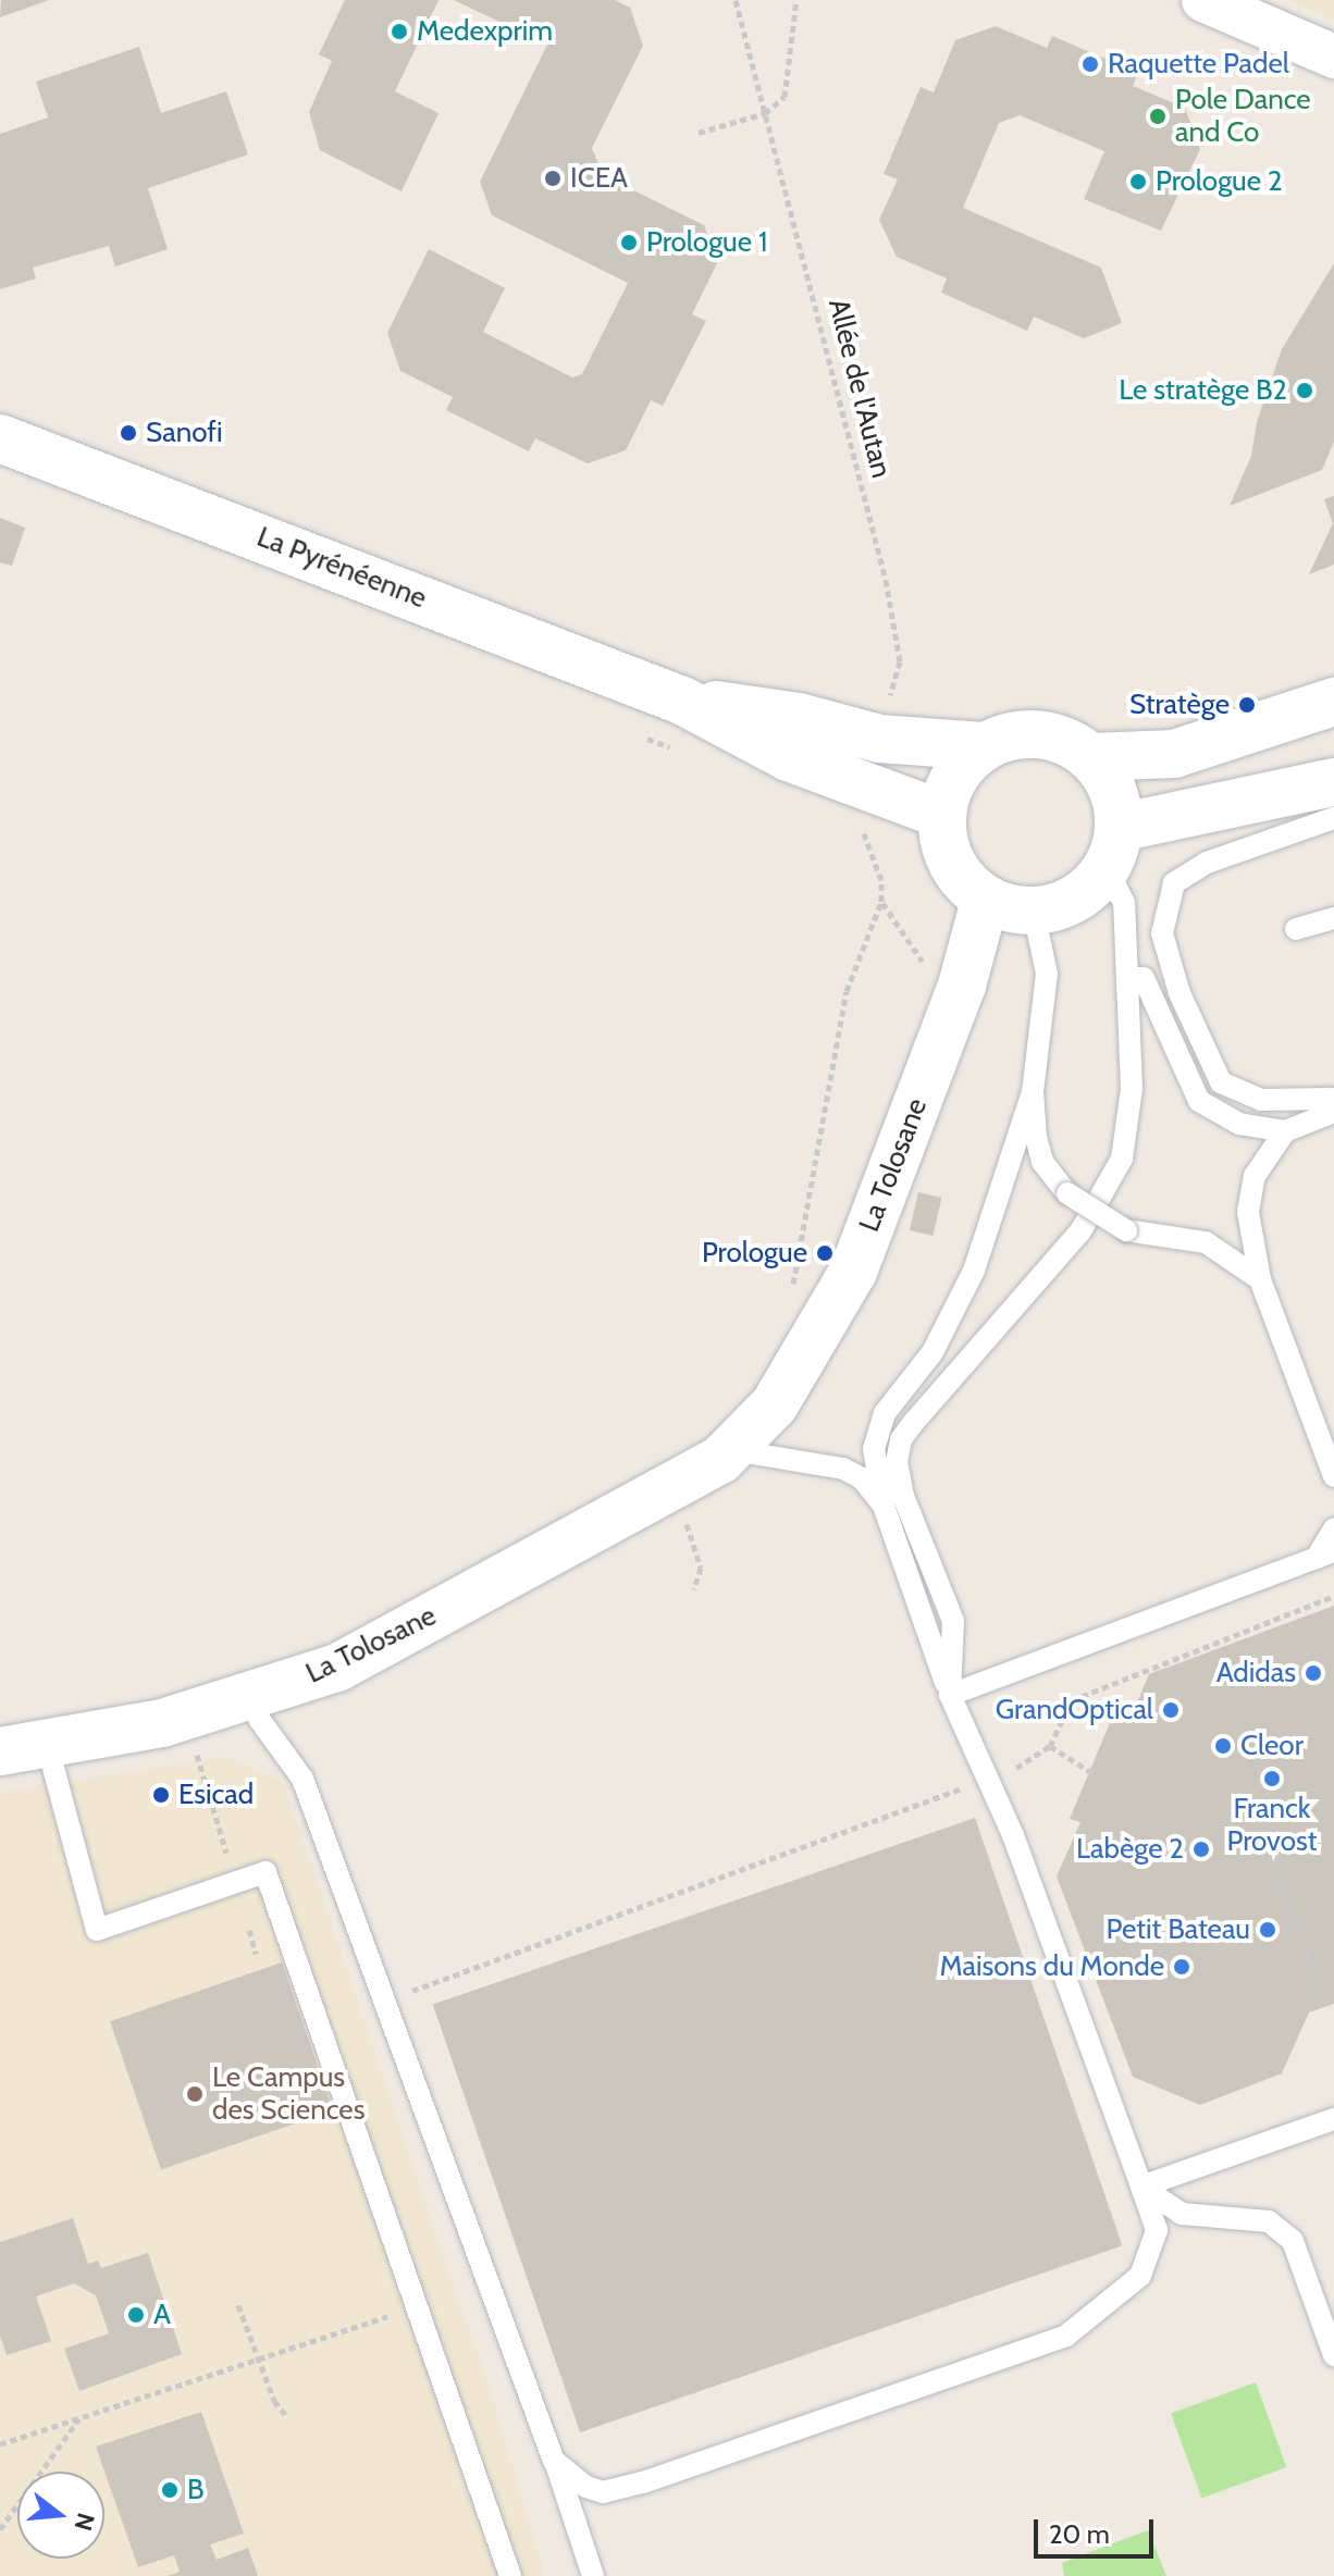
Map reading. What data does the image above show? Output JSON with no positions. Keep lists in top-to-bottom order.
{
  "streets": {
    "street": ["La Pyrénéenne", "La Tolosane"],
    "path": ["Allée de l'Autan"]
  },
  "places": [
    "Medexprim",
    "Raquette Padel",
    "Pole Dance and Co",
    "ICEA",
    "Prologue 2",
    "Prologue 1",
    "Le stratège B2",
    "Sanofi",
    "Stratège",
    "Prologue",
    "Adidas",
    "GrandOptical",
    "Cleor",
    "Franck Provost",
    "Esicad",
    "Labège 2",
    "Petit Bateau",
    "Maisons du Monde",
    "Le Campus des Sciences",
    "A",
    "B"
  ],
  "scale_bar": "20 m",
  "north": "right"
}
